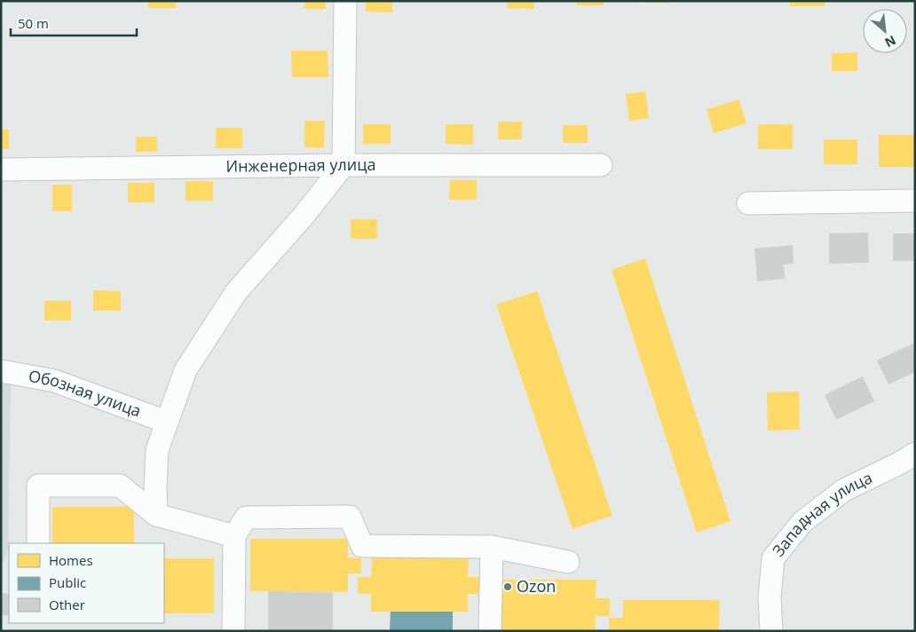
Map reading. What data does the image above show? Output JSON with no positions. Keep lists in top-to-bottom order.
{
  "streets": {
    "street": ["Инженерная улица", "Обозная улица", "Западная улица"]
  },
  "places": ["Ozon"],
  "legend": ["Homes", "Public", "Other"],
  "scale_bar": "50 m",
  "north": "bottom right"
}
